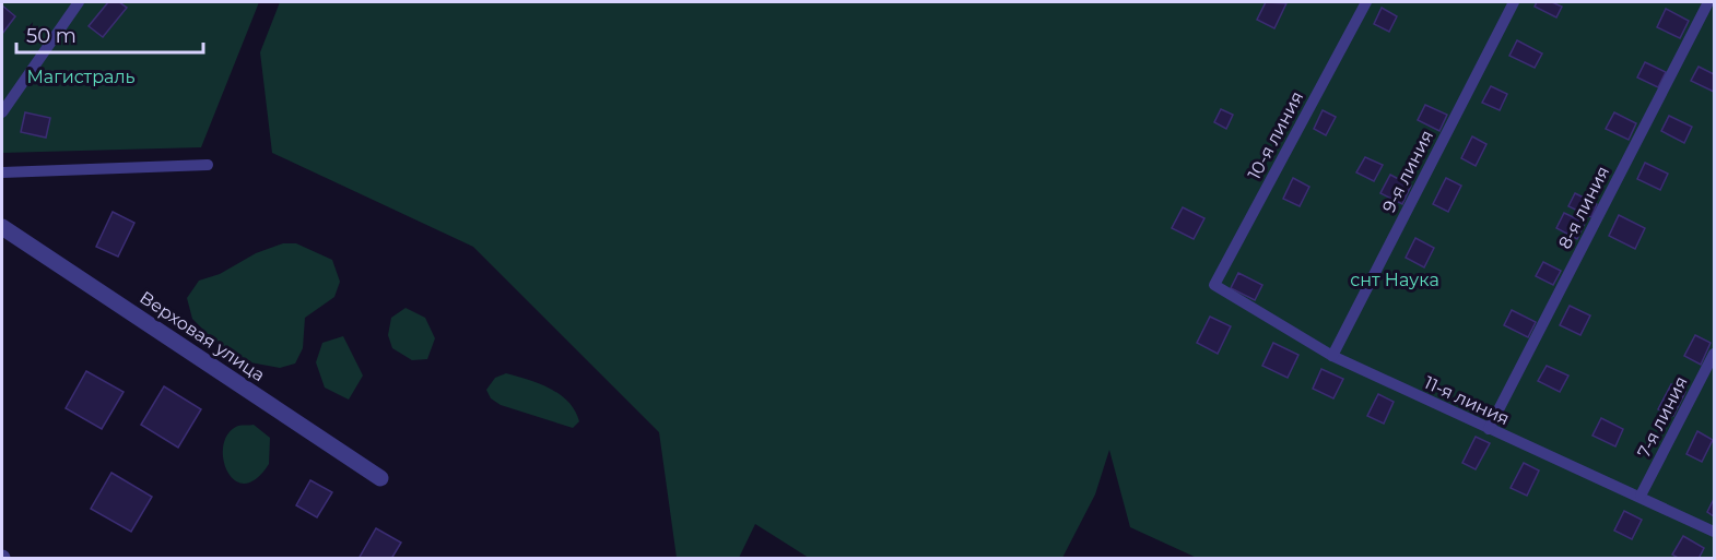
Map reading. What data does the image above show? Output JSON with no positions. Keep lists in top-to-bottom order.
{
  "streets": {
    "street": ["Верховая улица"],
    "lane": [
      "10-я линия",
      "9-я линия",
      "8-я линия",
      "11-я линия",
      "7-я линия"
    ]
  },
  "crossings": [
    ["10-я линия", "11-я линия"],
    ["9-я линия", "11-я линия"],
    ["8-я линия", "11-я линия"],
    ["11-я линия", "7-я линия"]
  ],
  "parks": ["Магистраль", "снт Наука"],
  "scale_bar": "50 m"
}
